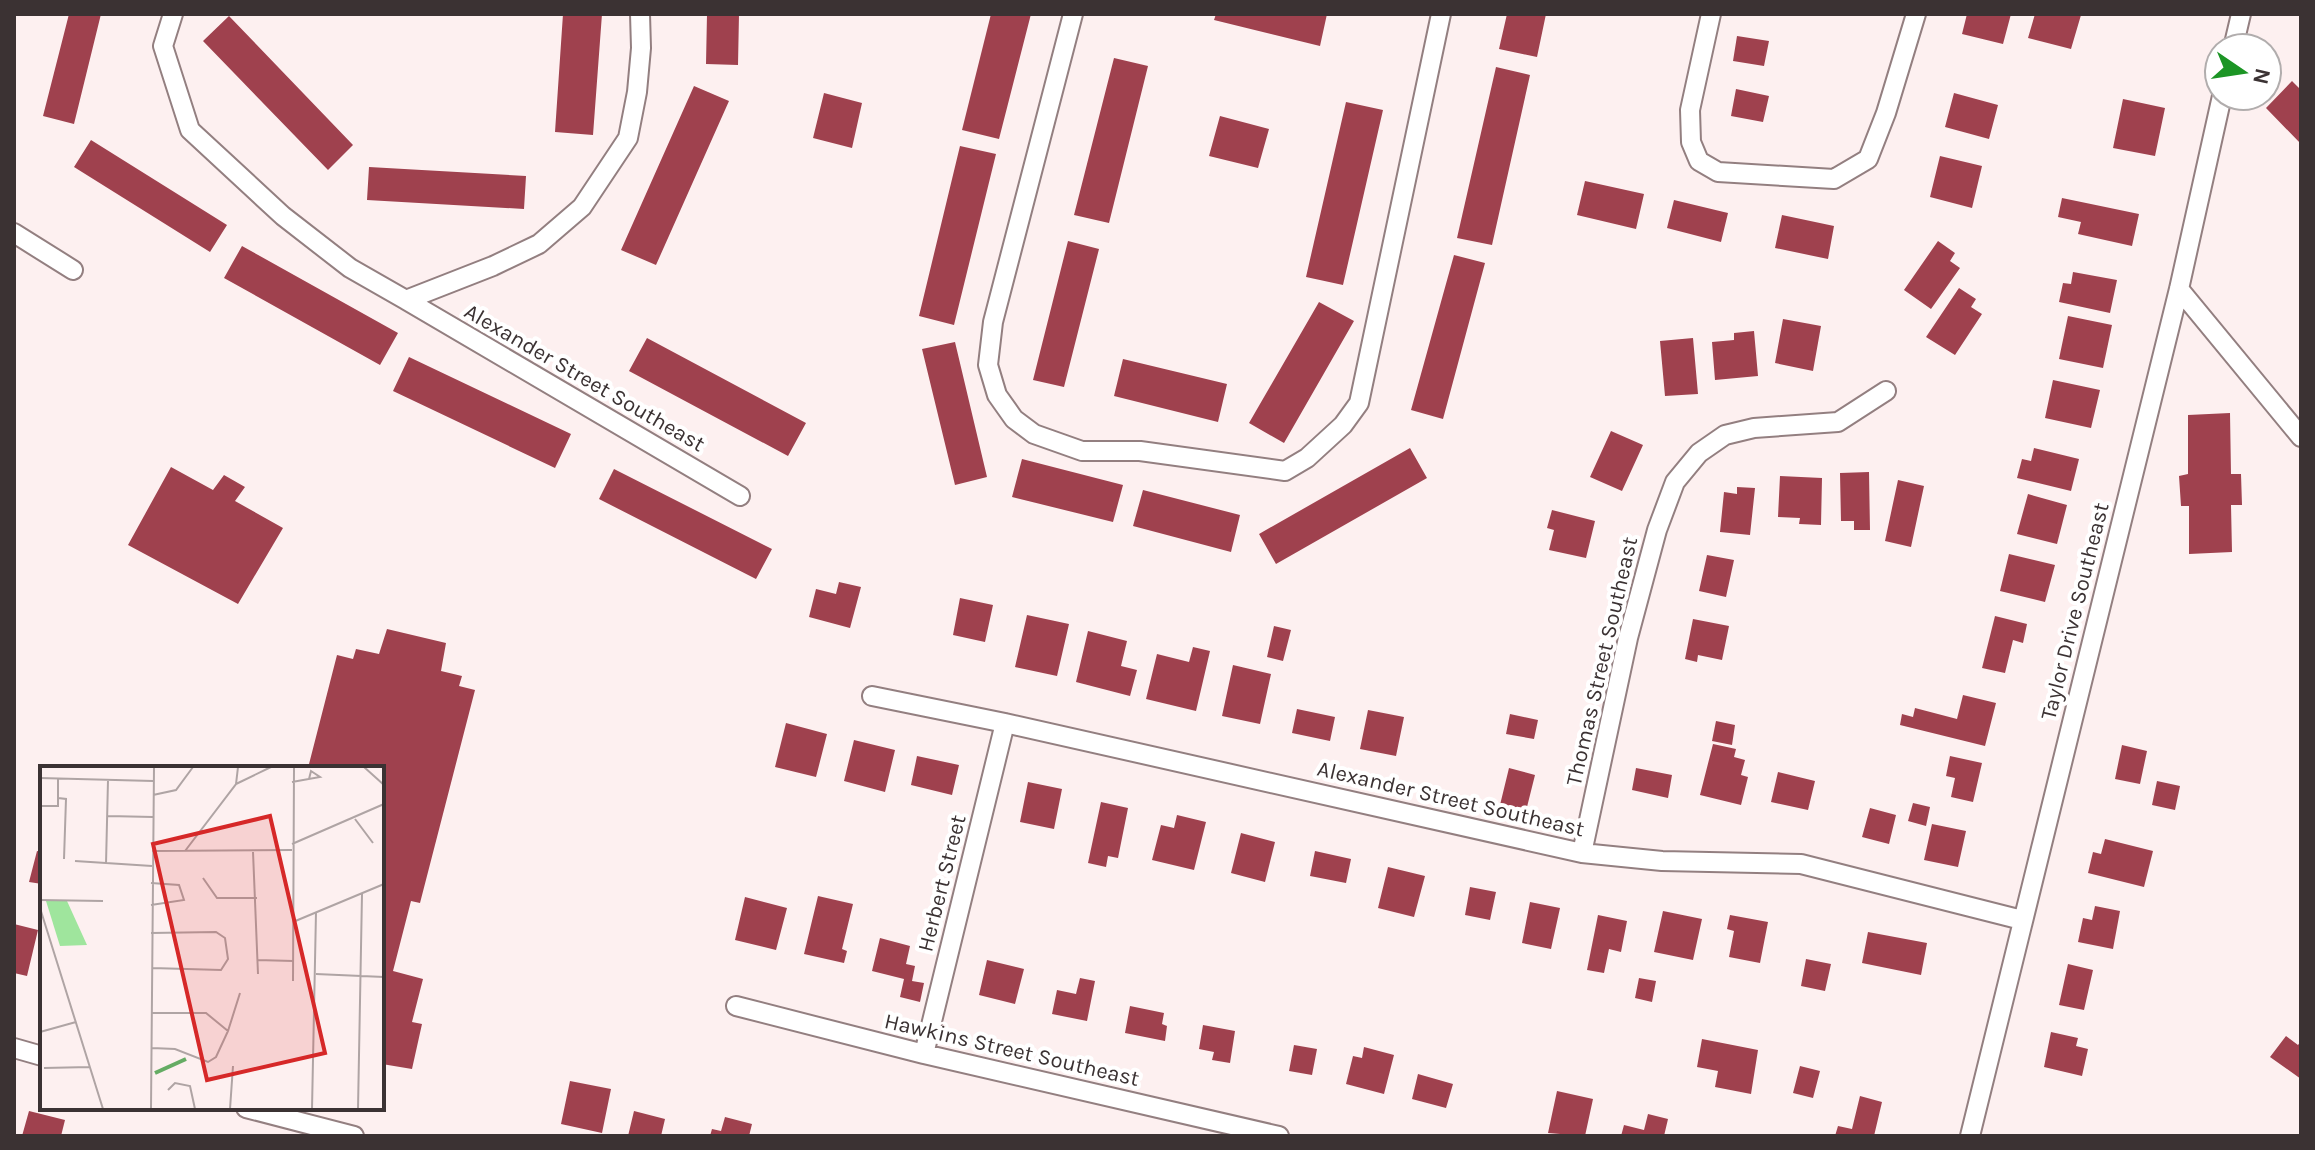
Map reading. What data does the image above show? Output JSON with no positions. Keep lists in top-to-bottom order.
{
  "streets": {
    "street": [
      "Alexander Street Southeast",
      "Taylor Drive Southeast",
      "Thomas Street Southeast",
      "Herbert Street",
      "Hawkins Street Southeast"
    ]
  },
  "crossings": [
    ["Alexander Street Southeast", "Taylor Drive Southeast"],
    ["Alexander Street Southeast", "Thomas Street Southeast"],
    ["Alexander Street Southeast", "Herbert Street"],
    ["Herbert Street", "Hawkins Street Southeast"]
  ],
  "north": "right"
}
